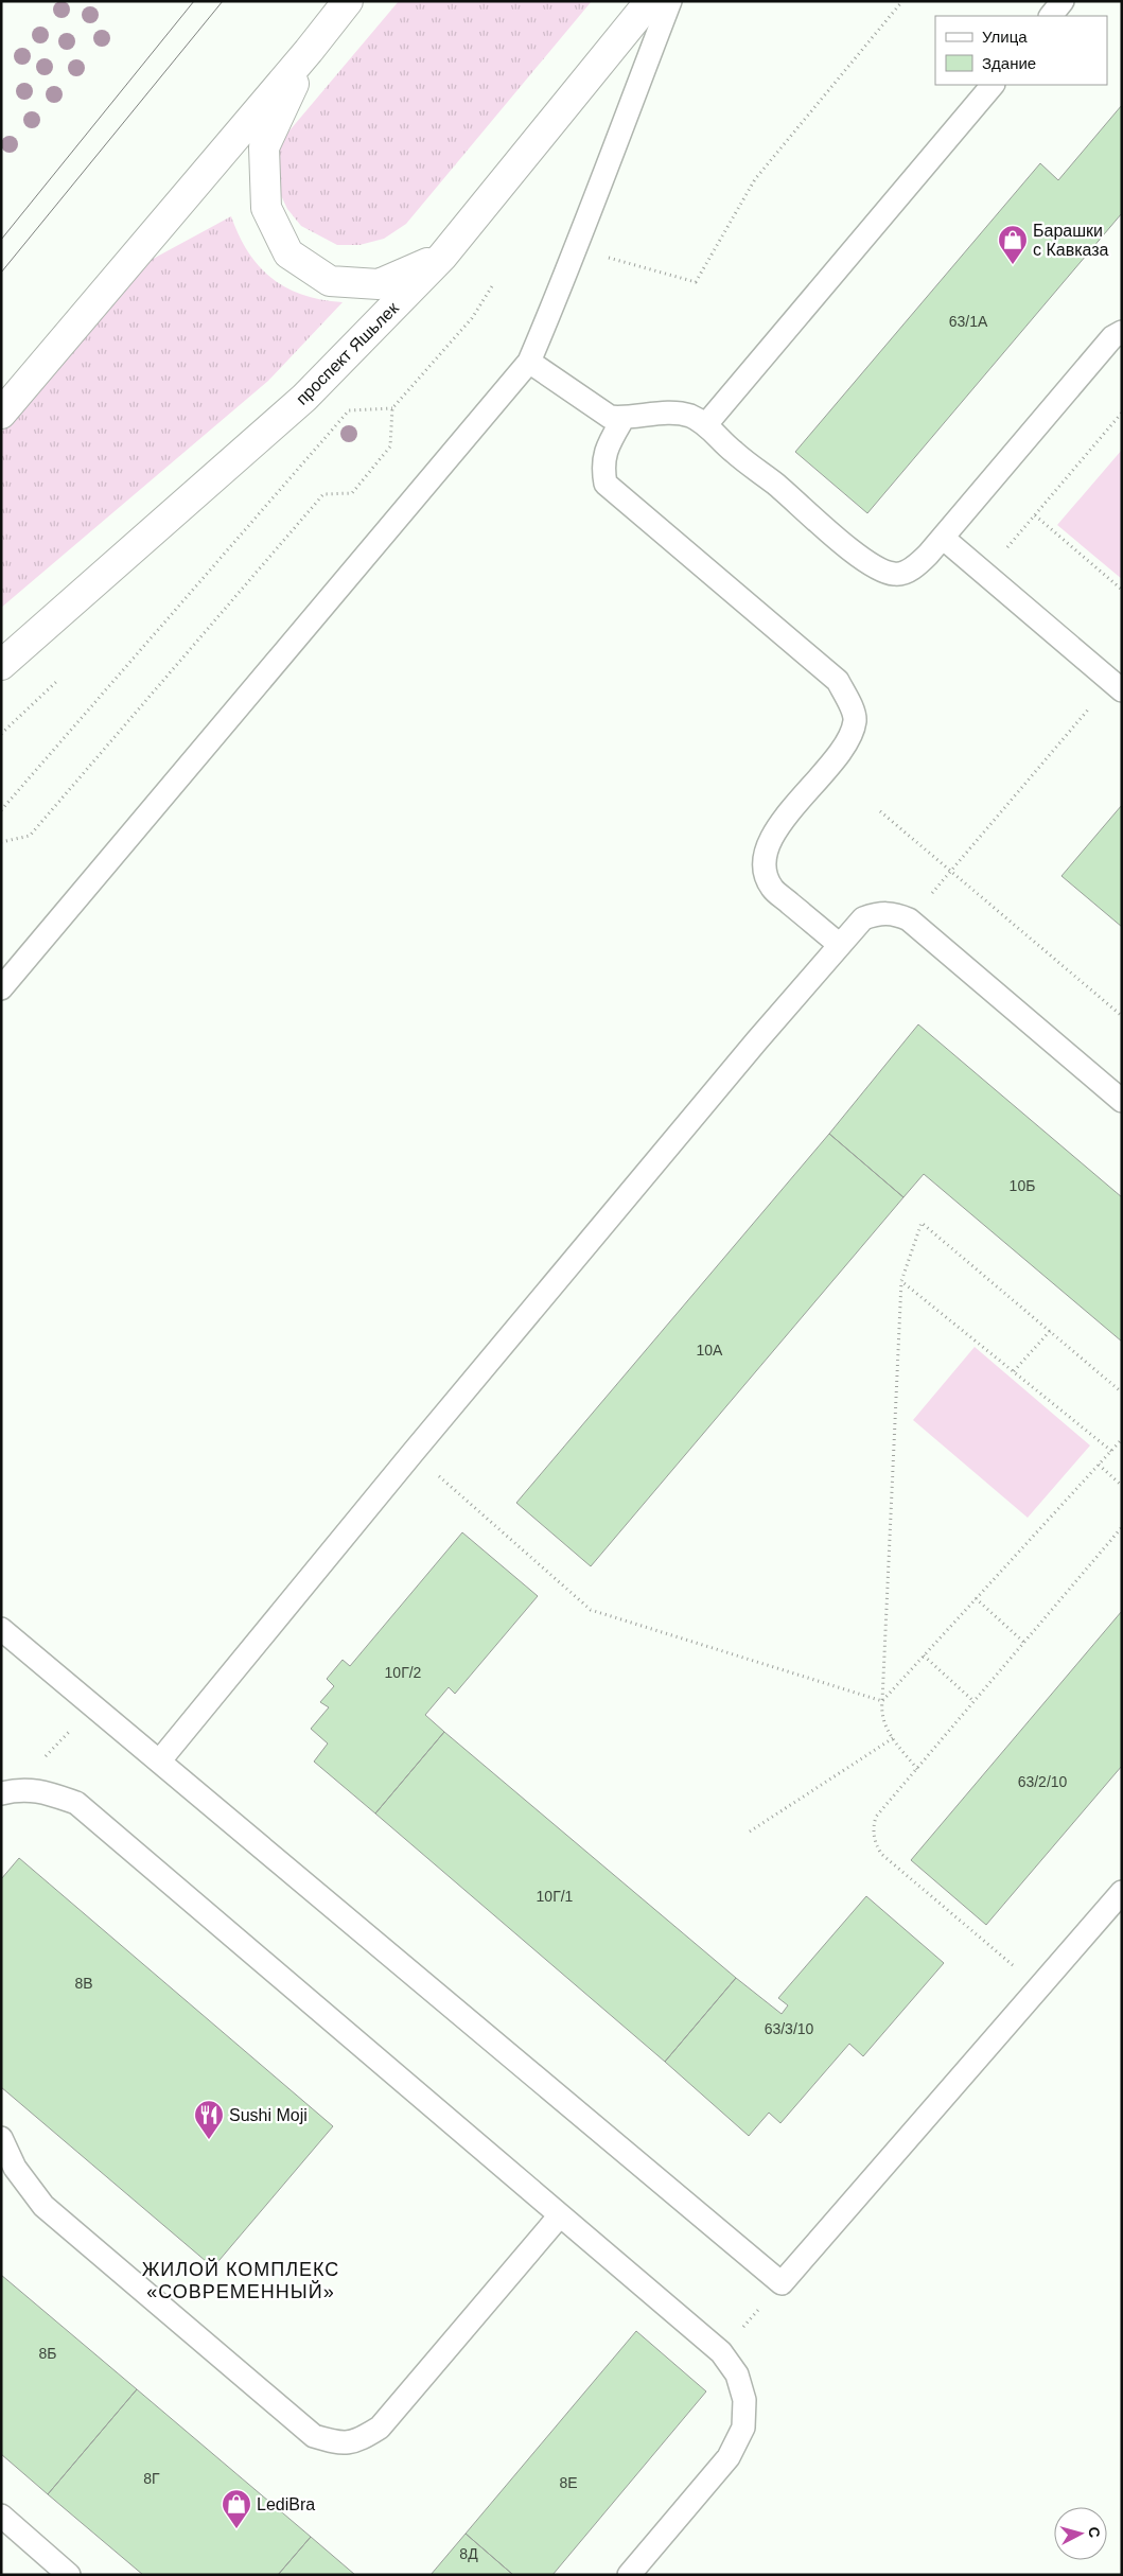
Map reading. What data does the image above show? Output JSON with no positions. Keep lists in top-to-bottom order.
{
  "streets": {
    "main road": ["проспект Яшьлек"]
  },
  "districts": ["ЖИЛОЙ КОМПЛЕКС «СОВРЕМЕННЫЙ»"],
  "places": {
    "shop": ["Барашки с Кавказа", "LediBra"],
    "restaurant": ["Sushi Moji"]
  },
  "house_numbers": [
    "63/1А",
    "10Б",
    "10А",
    "10Г/2",
    "63/2/10",
    "10Г/1",
    "8В",
    "63/3/10",
    "8Б",
    "8Г",
    "8Е",
    "8Д"
  ],
  "legend": ["Улица", "Здание"],
  "north": "right"
}
